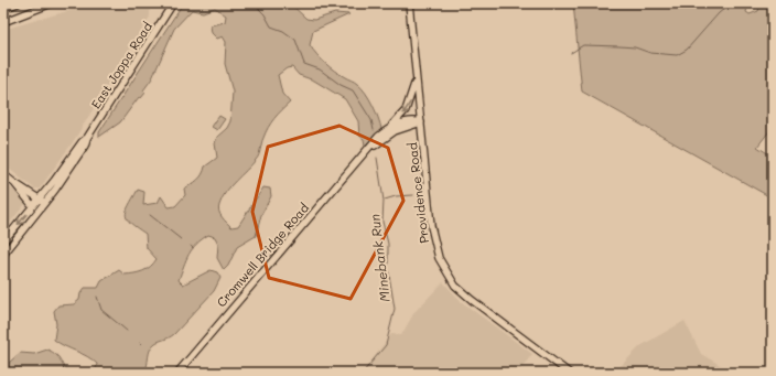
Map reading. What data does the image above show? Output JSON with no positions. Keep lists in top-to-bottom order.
{
  "streets": {
    "street": ["East Joppa Road", "Providence Road", "Cromwell Bridge Road"]
  },
  "crossings": [
    ["Providence Road", "Cromwell Bridge Road"]
  ],
  "water": ["Minebank Run"]
}
